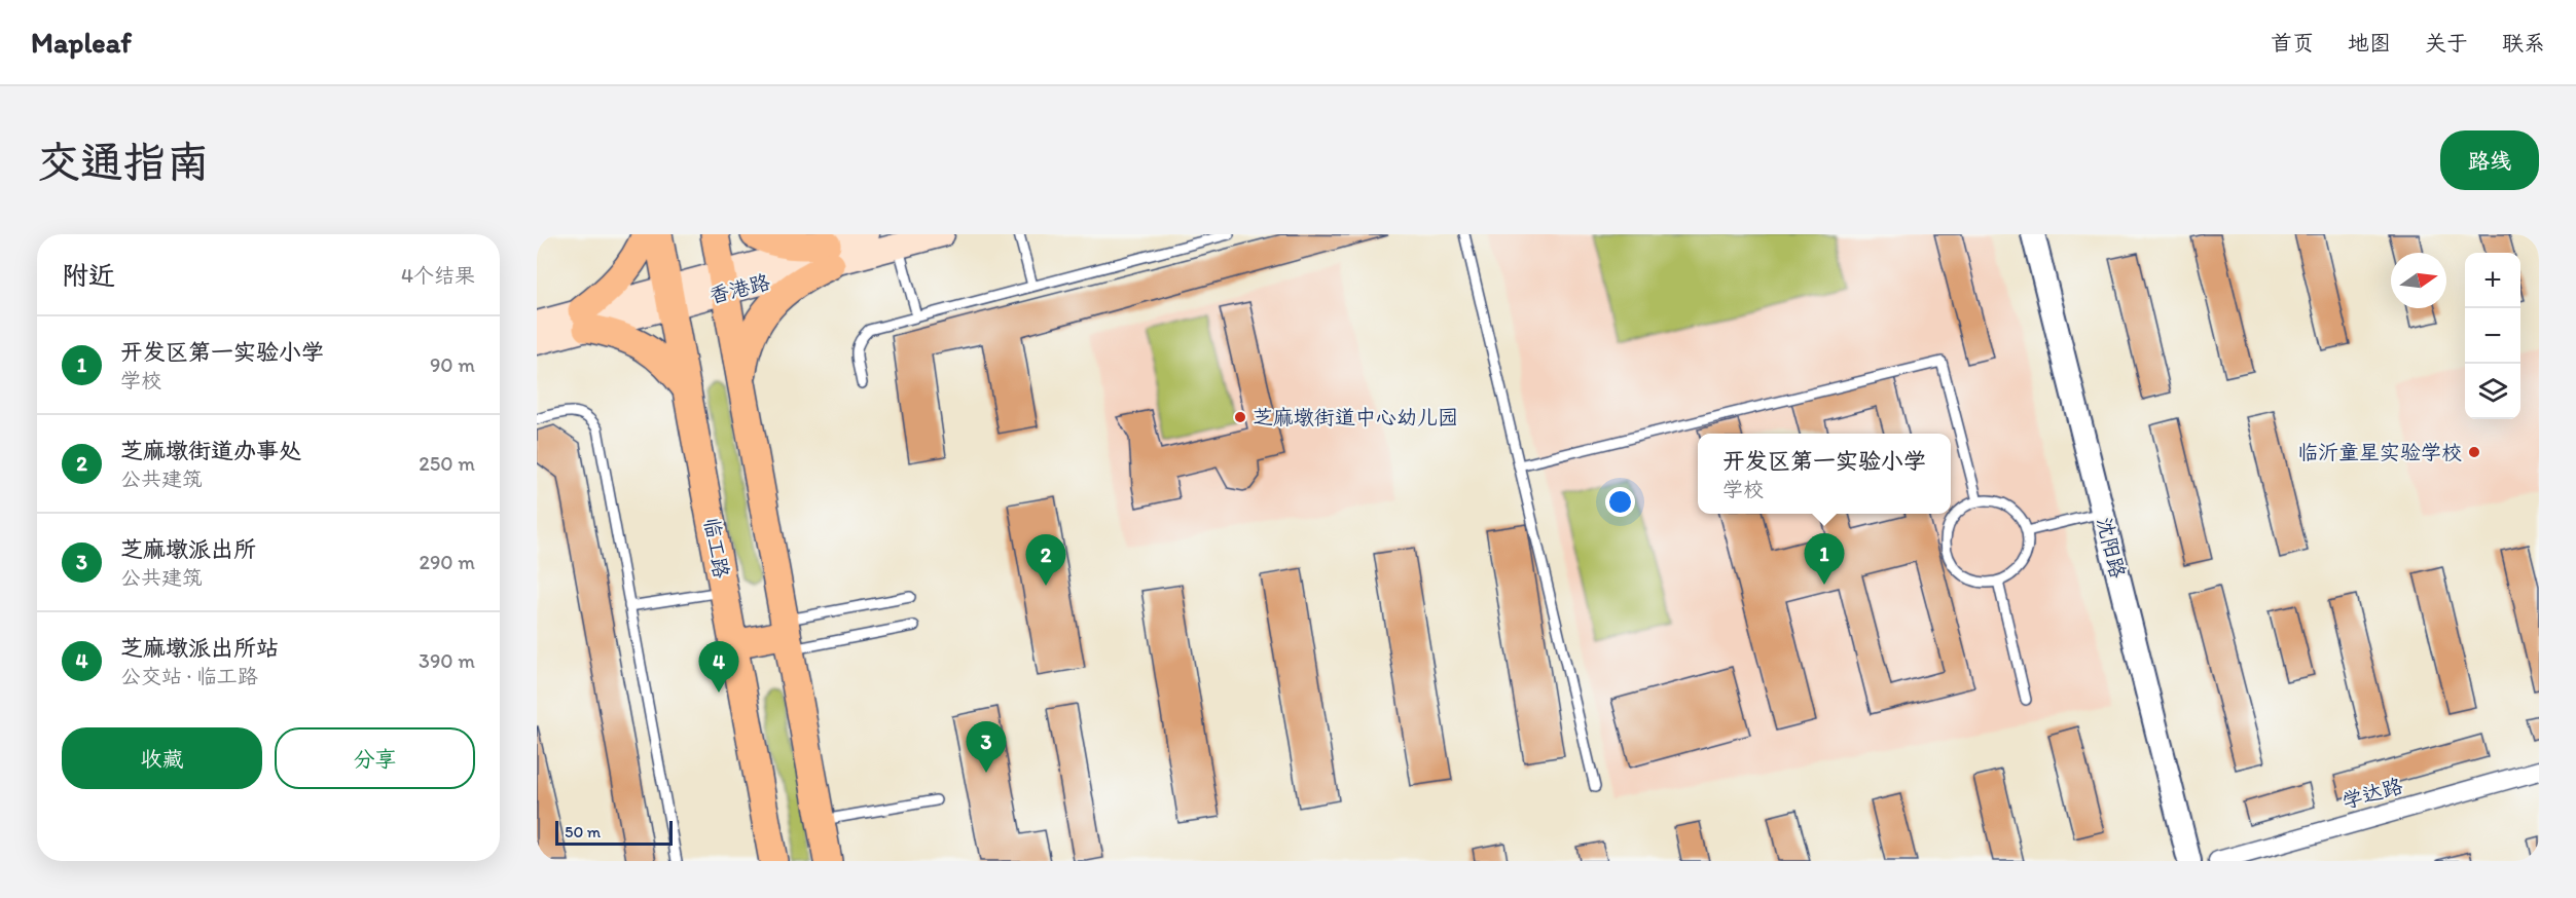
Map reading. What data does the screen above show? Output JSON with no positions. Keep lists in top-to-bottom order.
{
  "streets": {
    "main road": ["香港路", "临工路"],
    "street": ["沈阳路", "学达路"]
  },
  "crossings": [
    ["香港路", "临工路"]
  ],
  "places": ["芝麻墩街道中心幼儿园", "临沂童星实验学校"],
  "scale_bar": "50 m",
  "north": "right",
  "page": {
    "header": "Mapleaf",
    "nav": [
      "首页",
      "地图",
      "关于",
      "联系"
    ],
    "buttons": [
      "路线",
      ["收藏", "分享"]
    ],
    "title": "交通指南",
    "heading": ["附近", "4个结果"],
    "map_buttons": ["+", "−"],
    "list": [
      {
        "mark": "1",
        "name": "开发区第一实验小学",
        "note": "学校",
        "value": "90 m"
      },
      {
        "mark": "2",
        "name": "芝麻墩街道办事处",
        "note": "公共建筑",
        "value": "250 m"
      },
      {
        "mark": "3",
        "name": "芝麻墩派出所",
        "note": "公共建筑",
        "value": "290 m"
      },
      {
        "mark": "4",
        "name": "芝麻墩派出所站",
        "note": "公交站 · 临工路",
        "value": "390 m"
      }
    ],
    "popup": ["开发区第一实验小学", "学校"],
    "pins": [
      "1",
      "2",
      "4",
      "3"
    ],
    "scale": "50 m"
  }
}
